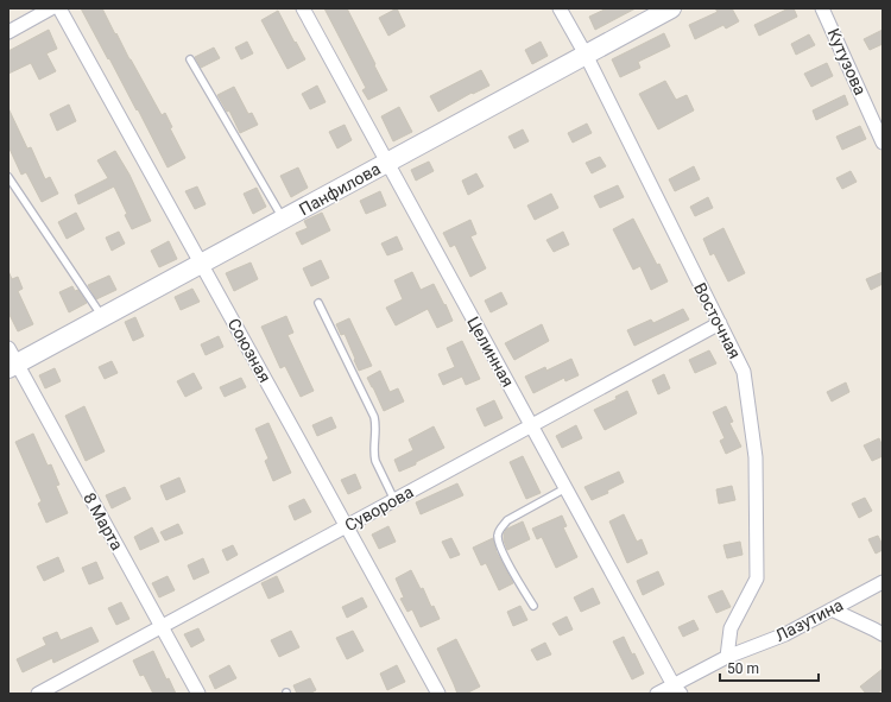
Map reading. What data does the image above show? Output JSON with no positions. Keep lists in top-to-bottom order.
{
  "streets": {
    "street": [
      "Кутузова",
      "Панфилова",
      "Восточная",
      "Союзная",
      "Целинная",
      "Суворова",
      "8 Марта",
      "Лазутина"
    ]
  },
  "crossings": [
    ["Панфилова", "Восточная"],
    ["Панфилова", "Союзная"],
    ["Панфилова", "Целинная"],
    ["Панфилова", "8 Марта"],
    ["Восточная", "Суворова"],
    ["Восточная", "Лазутина"],
    ["Союзная", "Суворова"],
    ["Целинная", "Суворова"],
    ["Целинная", "Лазутина"],
    ["Суворова", "8 Марта"]
  ],
  "scale_bar": "50 m"
}
